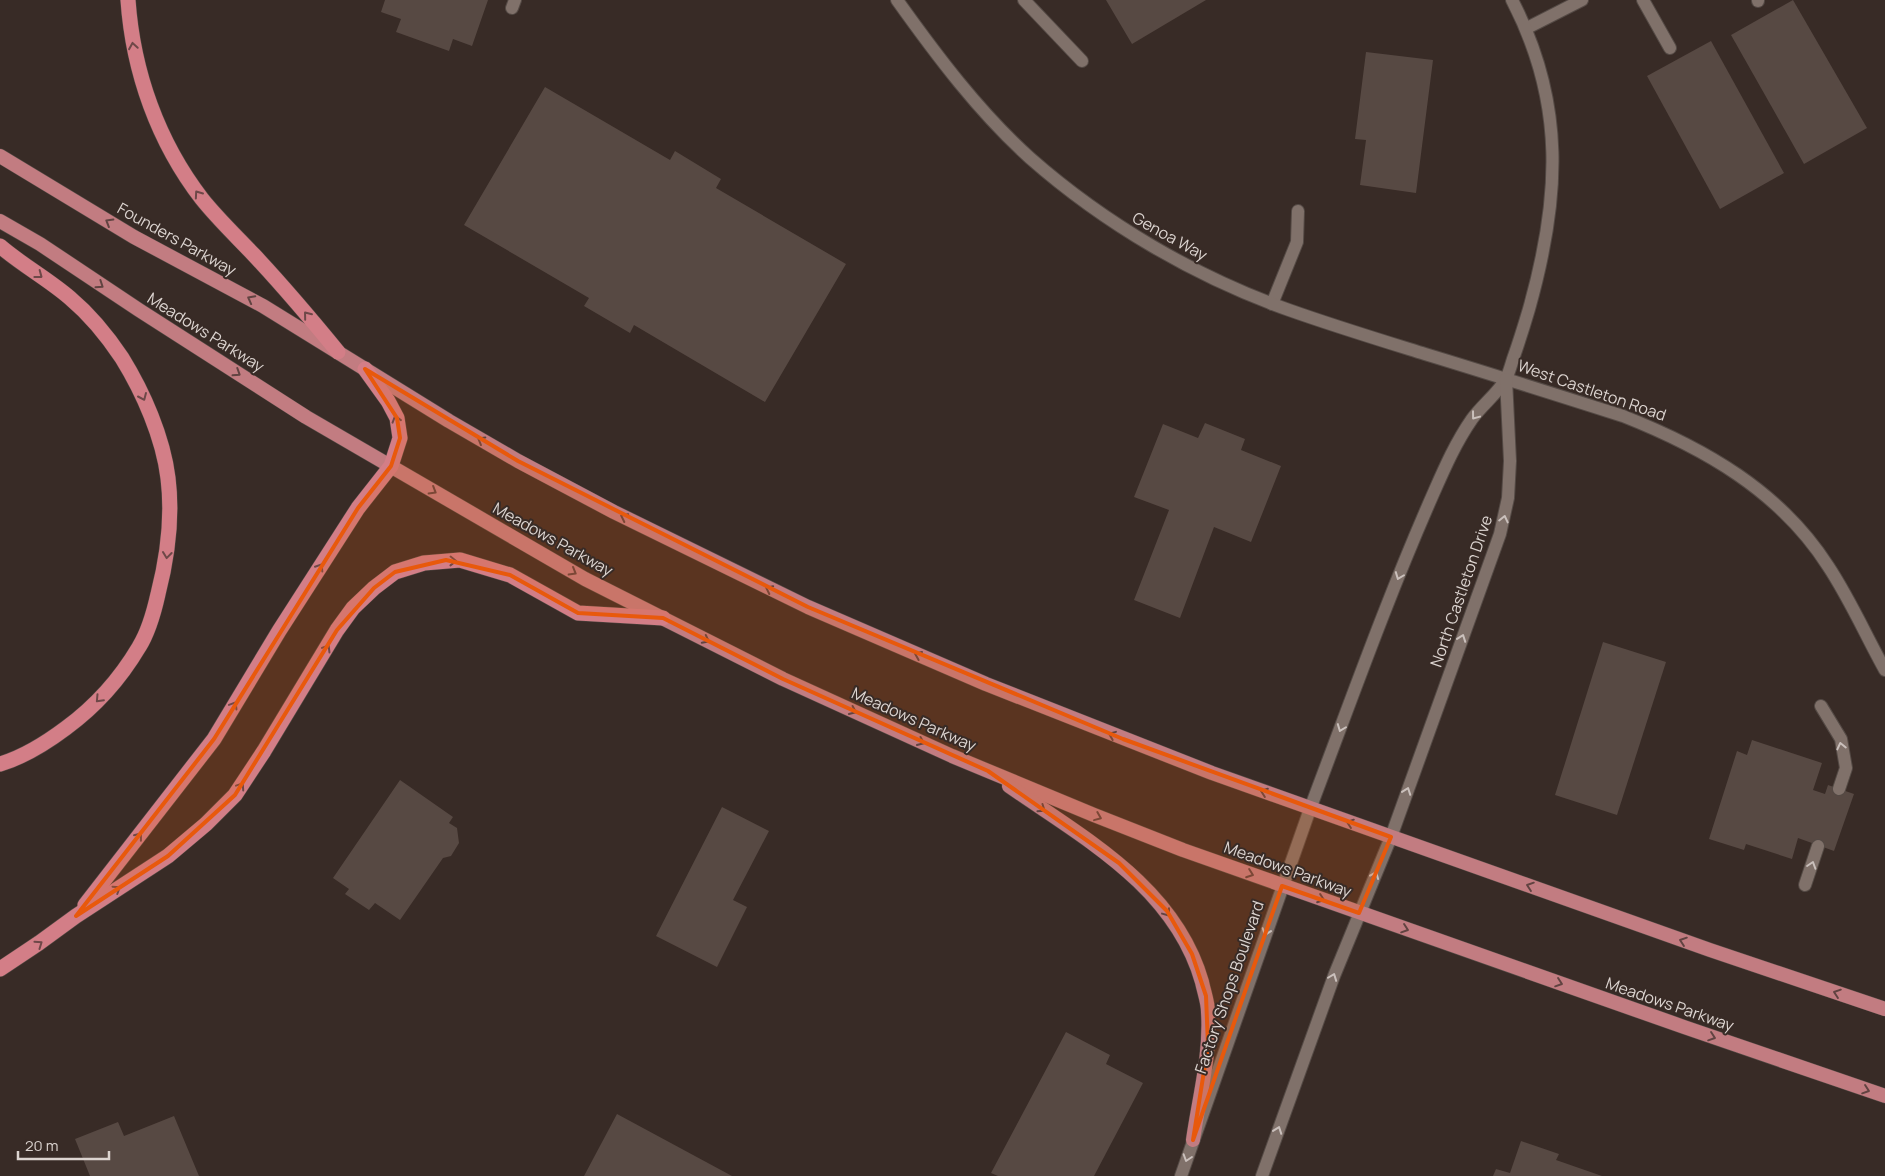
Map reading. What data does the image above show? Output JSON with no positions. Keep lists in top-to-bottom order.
{
  "streets": {
    "highway": ["Founders Parkway", "Meadows Parkway"],
    "street": [
      "Genoa Way",
      "West Castleton Road",
      "North Castleton Drive",
      "Factory Shops Boulevard"
    ]
  },
  "crossings": [
    ["Genoa Way", "West Castleton Road"],
    ["Genoa Way", "North Castleton Drive"],
    ["Meadows Parkway", "North Castleton Drive"],
    ["Meadows Parkway", "Factory Shops Boulevard"],
    ["West Castleton Road", "North Castleton Drive"]
  ],
  "one_way": ["Founders Parkway"],
  "scale_bar": "20 m"
}
